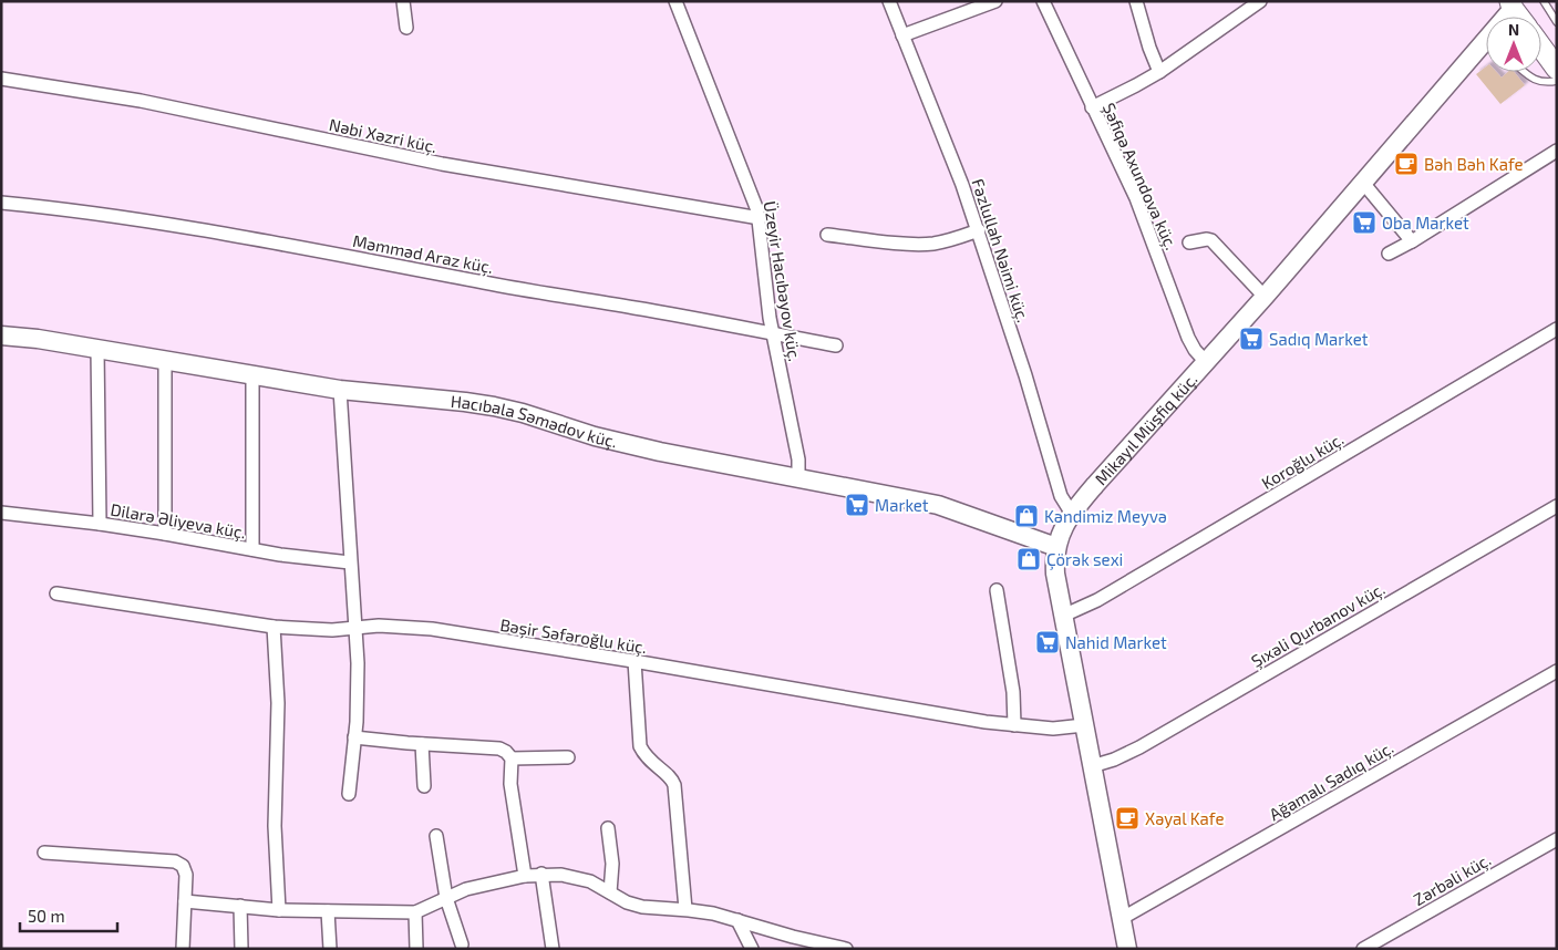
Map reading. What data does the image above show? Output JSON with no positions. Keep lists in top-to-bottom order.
{
  "streets": {
    "main road": ["Hacıbala Səmədov küç.", "Mikayıl Müşfiq küç."],
    "street": [
      "Nəbi Xəzri küç.",
      "Şəfiqə Axundova küç.",
      "Fəzlullah Nəimi küç.",
      "Məmməd Araz küç.",
      "Üzeyir Hacıbəyov küç.",
      "Koroğlu küç.",
      "Dilarə Əliyeva küç.",
      "Şıxəli Qurbanov küç.",
      "Bəşir Səfəroğlu küç.",
      "Ağamalı Sadıq küç.",
      "Zərbəli küç."
    ]
  },
  "crossings": [
    ["Nəbi Xəzri küç.", "Üzeyir Hacıbəyov küç."],
    ["Şəfiqə Axundova küç.", "Mikayıl Müşfiq küç."],
    ["Fəzlullah Nəimi küç.", "Mikayıl Müşfiq küç."],
    ["Məmməd Araz küç.", "Üzeyir Hacıbəyov küç."],
    ["Üzeyir Hacıbəyov küç.", "Hacıbala Səmədov küç."],
    ["Hacıbala Səmədov küç.", "Mikayıl Müşfiq küç."],
    ["Mikayıl Müşfiq küç.", "Koroğlu küç."],
    ["Mikayıl Müşfiq küç.", "Şıxəli Qurbanov küç."],
    ["Mikayıl Müşfiq küç.", "Bəşir Səfəroğlu küç."],
    ["Mikayıl Müşfiq küç.", "Ağamalı Sadıq küç."]
  ],
  "places": {
    "cafe": ["Bəh Bəh Kafe", "Xəyal Kafe"],
    "supermarket": [
      "Oba Market",
      "Sadıq Market",
      "Market",
      "Nahid Market"
    ],
    "shop": ["Kəndimiz Meyvə", "Çörək sexi"]
  },
  "scale_bar": "50 m",
  "north": "top"
}
